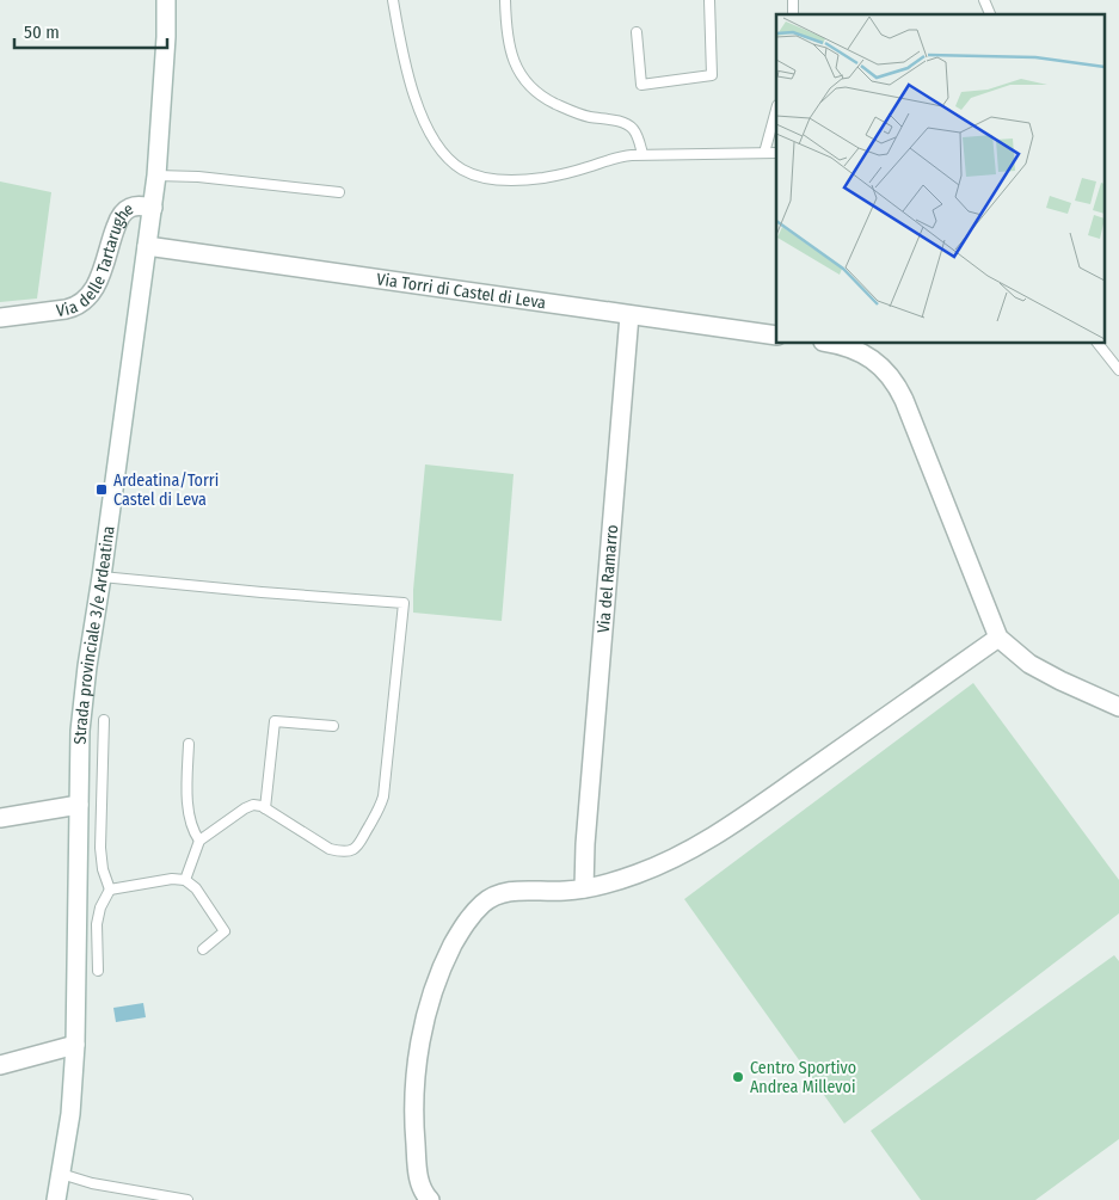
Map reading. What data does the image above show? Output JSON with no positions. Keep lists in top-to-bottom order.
{
  "streets": {
    "street": [
      "Via delle Tartarughe",
      "Via Torri di Castel di Leva",
      "Via del Ramarro",
      "Strada provinciale 3/e Ardeatina"
    ]
  },
  "crossings": [
    ["Via delle Tartarughe", "Strada provinciale 3/e Ardeatina"],
    ["Via Torri di Castel di Leva", "Via del Ramarro"],
    ["Via Torri di Castel di Leva", "Strada provinciale 3/e Ardeatina"]
  ],
  "places": {
    "transit": ["Ardeatina/Torri Castel di Leva"],
    "other": ["Centro Sportivo Andrea Millevoi"]
  },
  "scale_bar": "50 m"
}
